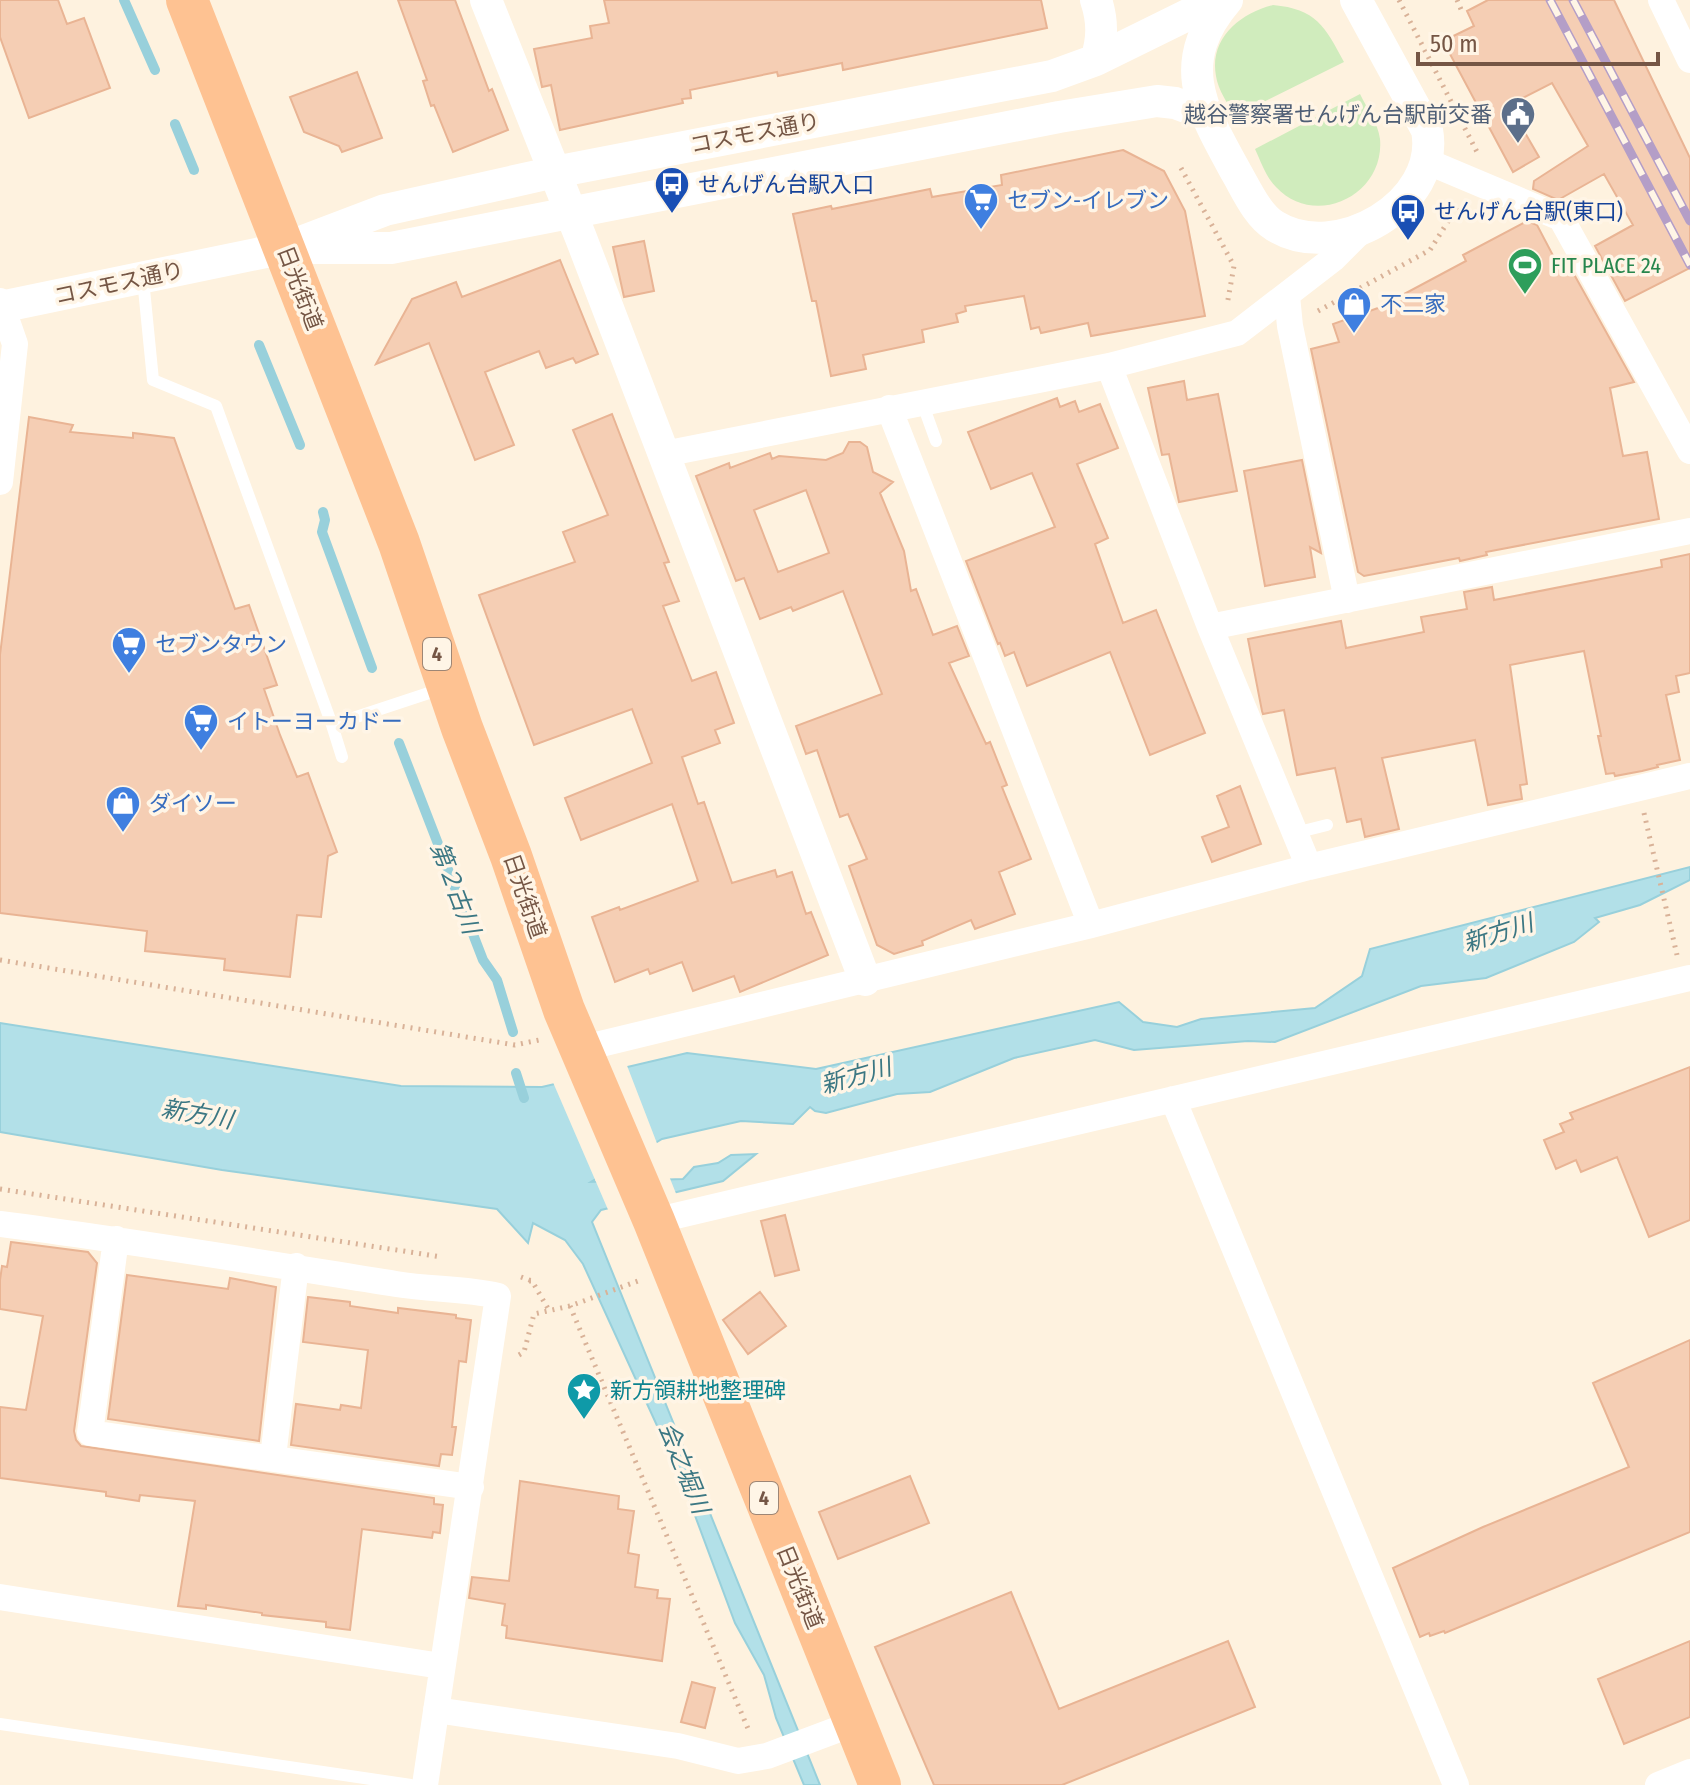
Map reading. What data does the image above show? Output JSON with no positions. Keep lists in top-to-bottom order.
{
  "streets": {
    "highway": ["日光街道", "4"],
    "street": ["コスモス通り"]
  },
  "crossings": [
    ["コスモス通り", "日光街道"]
  ],
  "water": ["第２古川", "新方川", "会之堀川"],
  "places": {
    "public building": ["越谷警察署せんげん台駅前交番"],
    "bus stop": ["せんげん台駅入口", "せんげん台駅(東口)"],
    "supermarket": ["セブン-イレブン", "セブンタウン", "イトーヨーカドー"],
    "sports": ["FIT PLACE 24"],
    "shop": ["不二家", "ダイソー"],
    "place": ["新方領耕地整理碑"]
  },
  "scale_bar": "50 m"
}
